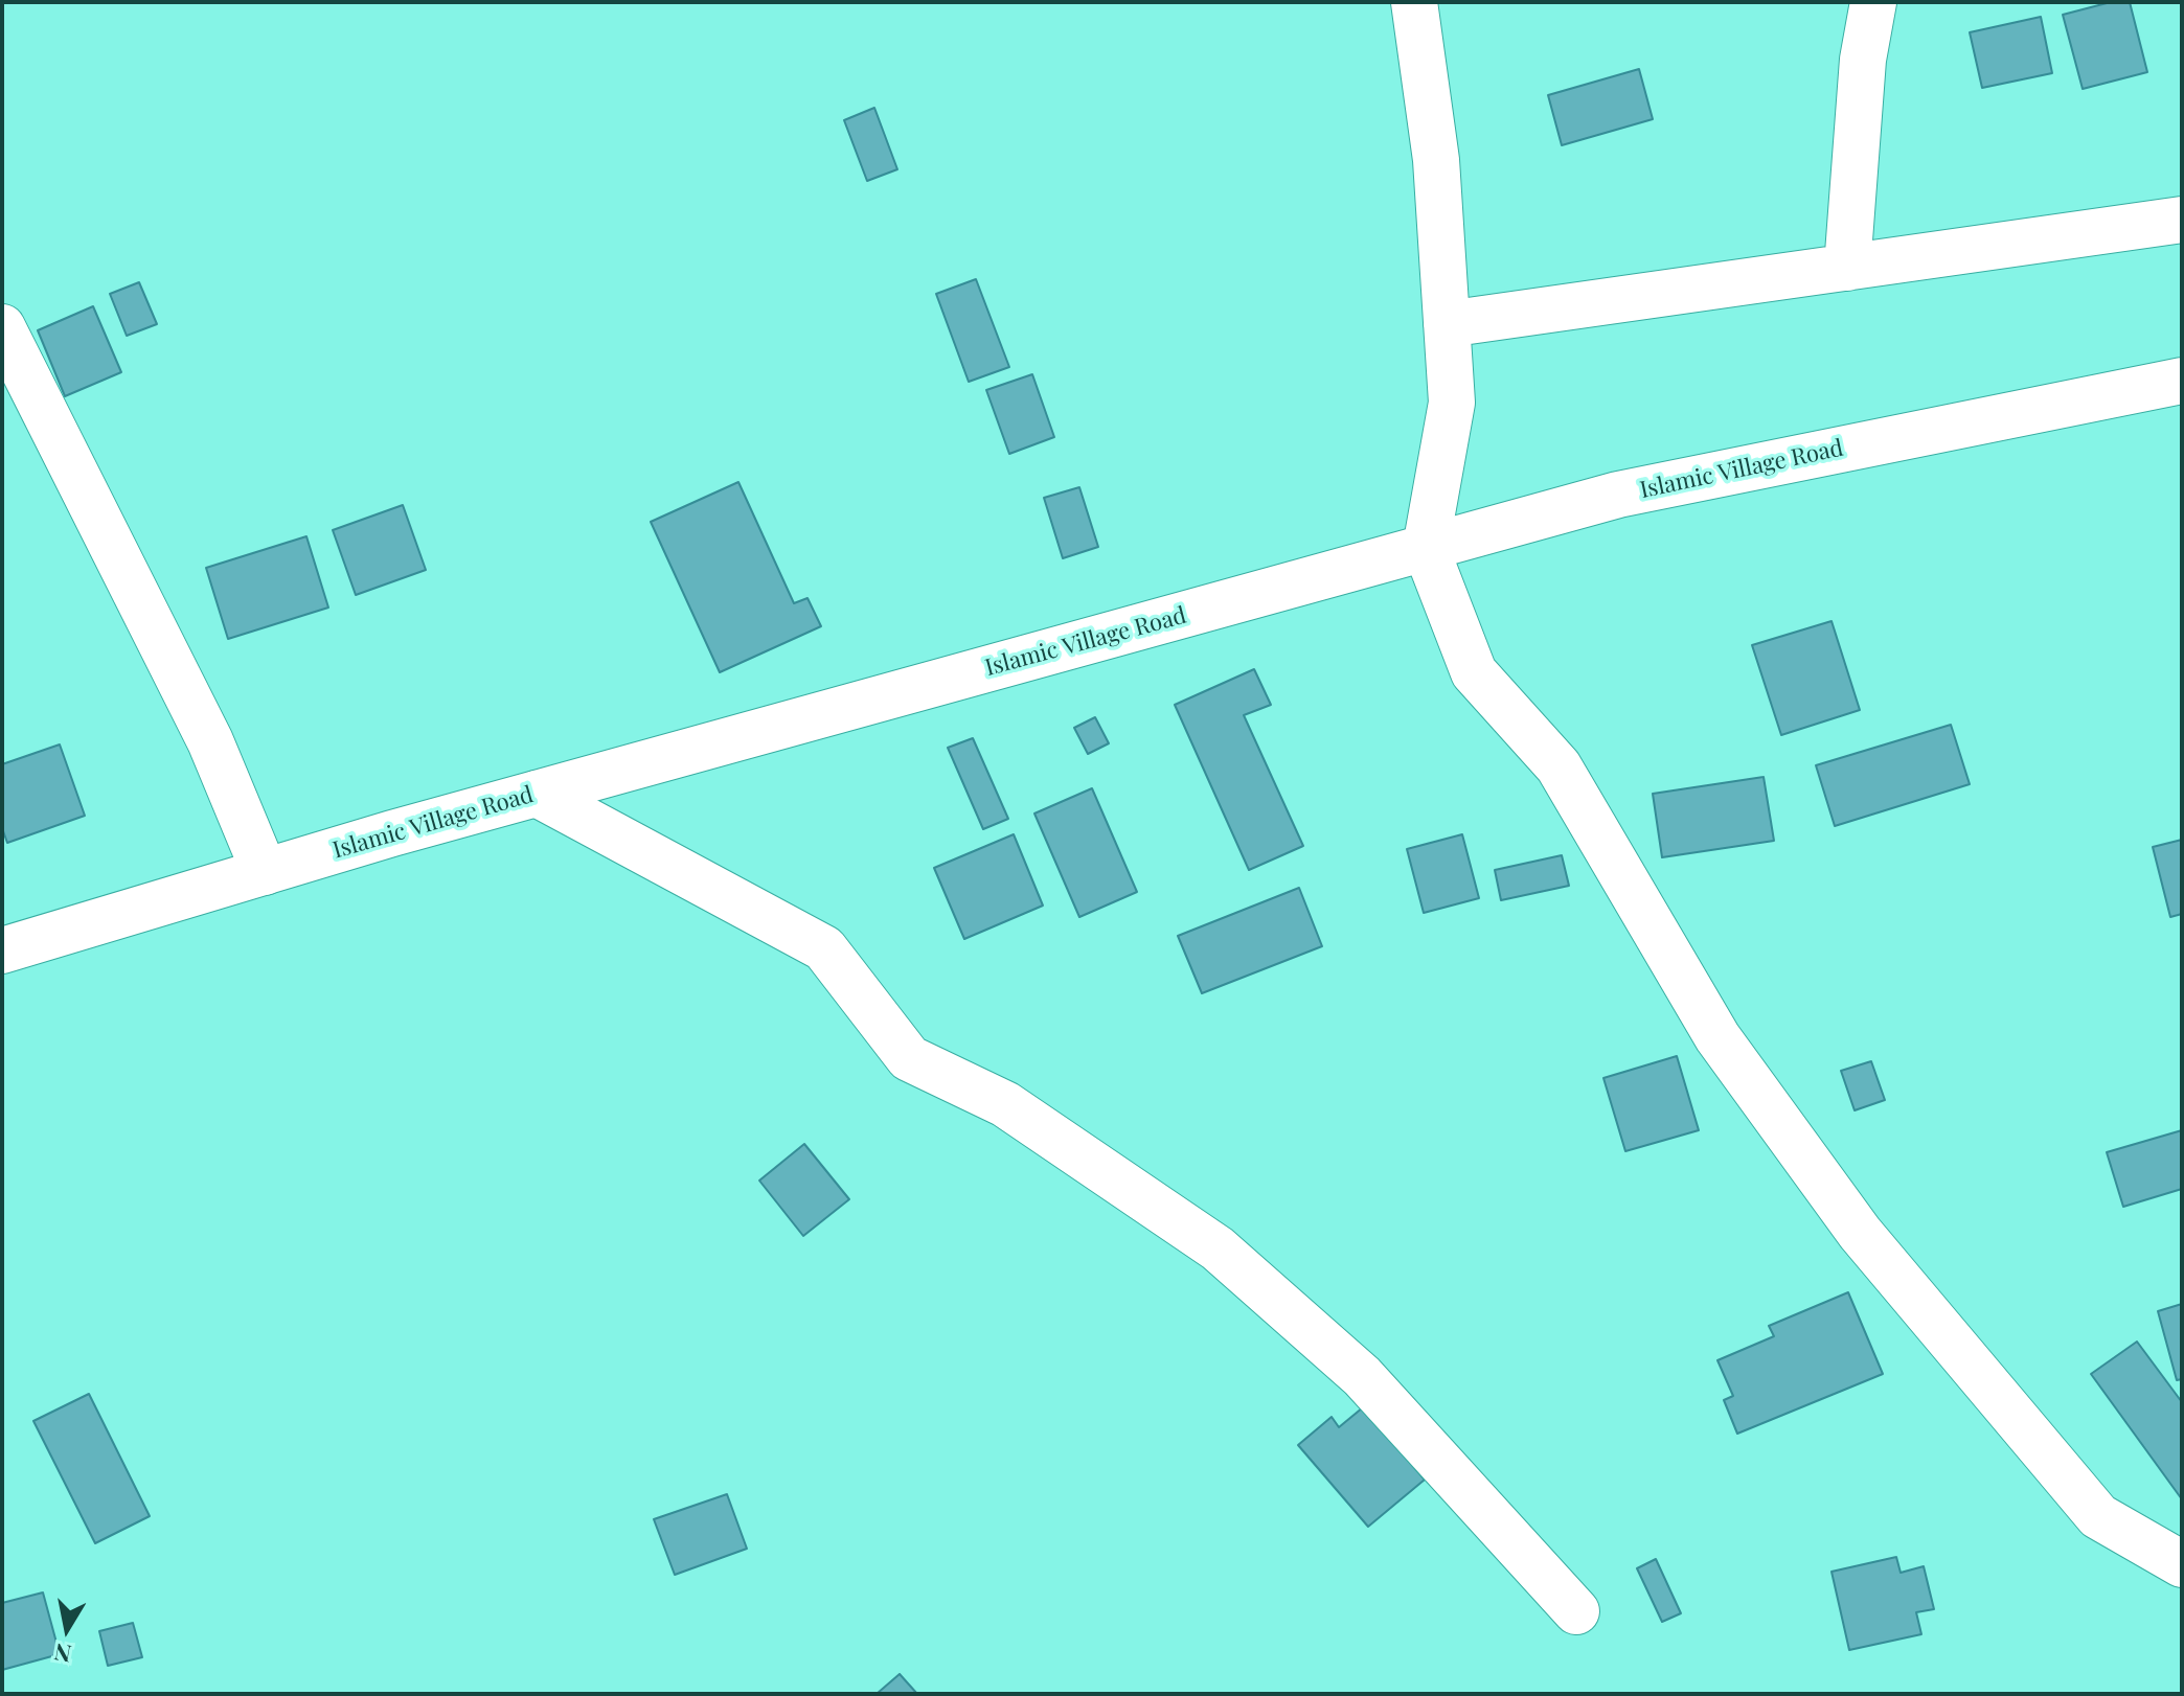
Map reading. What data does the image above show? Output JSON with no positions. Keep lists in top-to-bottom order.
{
  "streets": {
    "street": ["Islamic Village Road"]
  },
  "north": "bottom"
}
